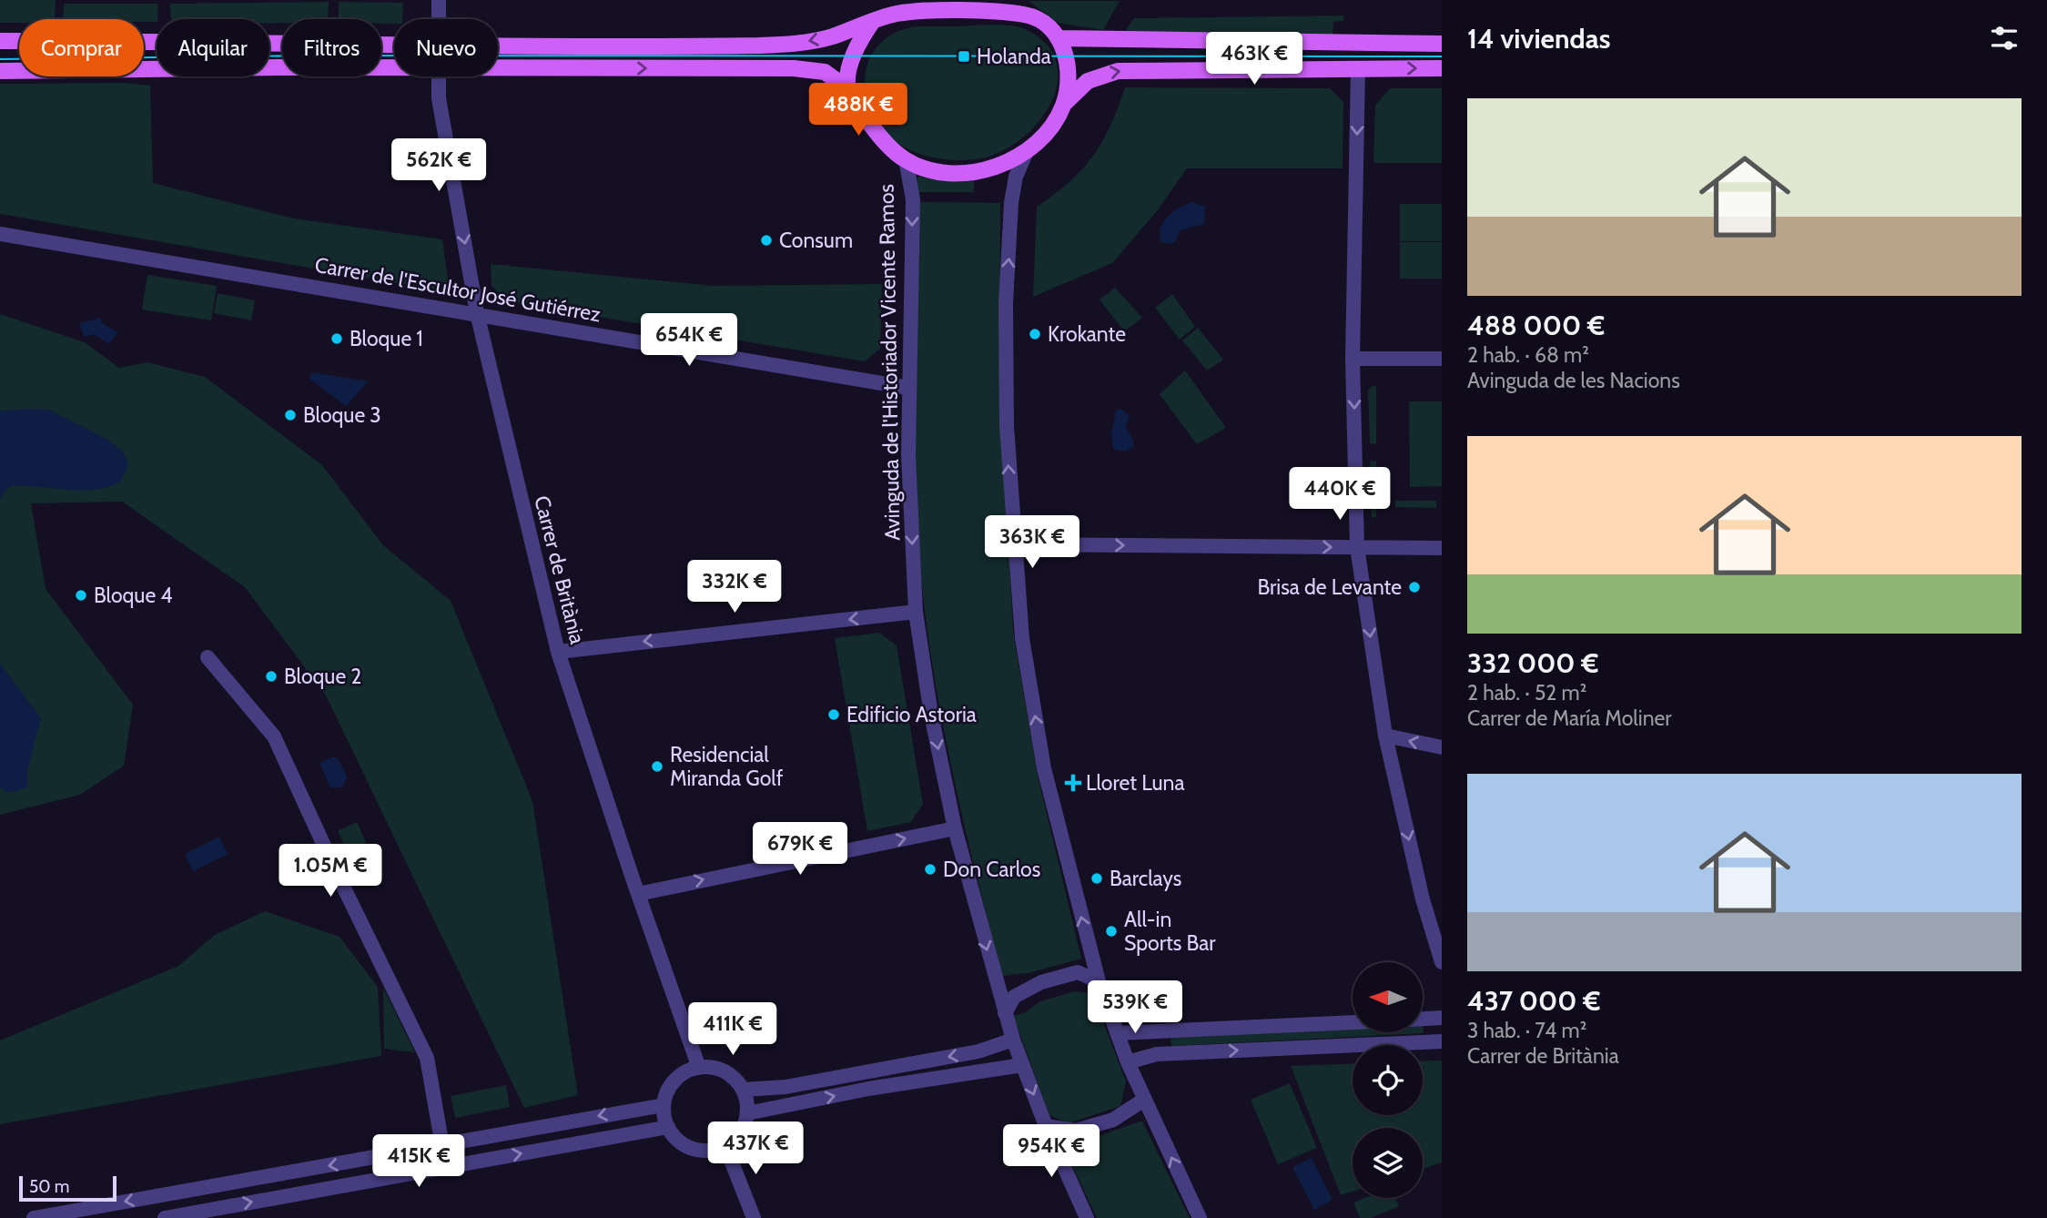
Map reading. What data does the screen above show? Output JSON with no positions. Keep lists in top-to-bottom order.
{
  "streets": {
    "street": ["Carrer de l'Escultor José Gutiérrez", "Avinguda de l'Historiador Vicente Ramos", "Carrer de Britània"]
  },
  "crossings": [
    ["Carrer de l'Escultor José Gutiérrez", "Avinguda de l'Historiador Vicente Ramos"],
    ["Carrer de l'Escultor José Gutiérrez", "Carrer de Britània"]
  ],
  "places": {
    "transit": ["Holanda"],
    "other": [
      "Consum",
      "Krokante",
      "Bloque 1",
      "Bloque 3",
      "Brisa de Levante",
      "Bloque 4",
      "Bloque 2",
      "Edificio Astoria",
      "Residencial Miranda Golf",
      "Don Carlos",
      "Barclays",
      "All-in Sports Bar"
    ],
    "health": ["Lloret Luna"]
  },
  "scale_bar": "50 m",
  "north": "left",
  "page": {
    "heading": "14 viviendas",
    "chip": [
      "Comprar",
      "Alquilar",
      "Filtros",
      "Nuevo"
    ],
    "price": [
      "463K €",
      "488K €",
      "562K €",
      "654K €",
      "440K €",
      "363K €",
      "332K €",
      "679K €",
      "1.05M €",
      "539K €",
      "411K €",
      "437K €",
      "954K €",
      "415K €"
    ],
    "list": [
      {
        "name": "488 000 €",
        "note": "2 hab. · 68 m² · Avinguda de les Nacions"
      },
      {
        "name": "332 000 €",
        "note": "2 hab. · 52 m² · Carrer de María Moliner"
      },
      {
        "name": "437 000 €",
        "note": "3 hab. · 74 m² · Carrer de Britània"
      }
    ],
    "scale": "50 m"
  }
}
